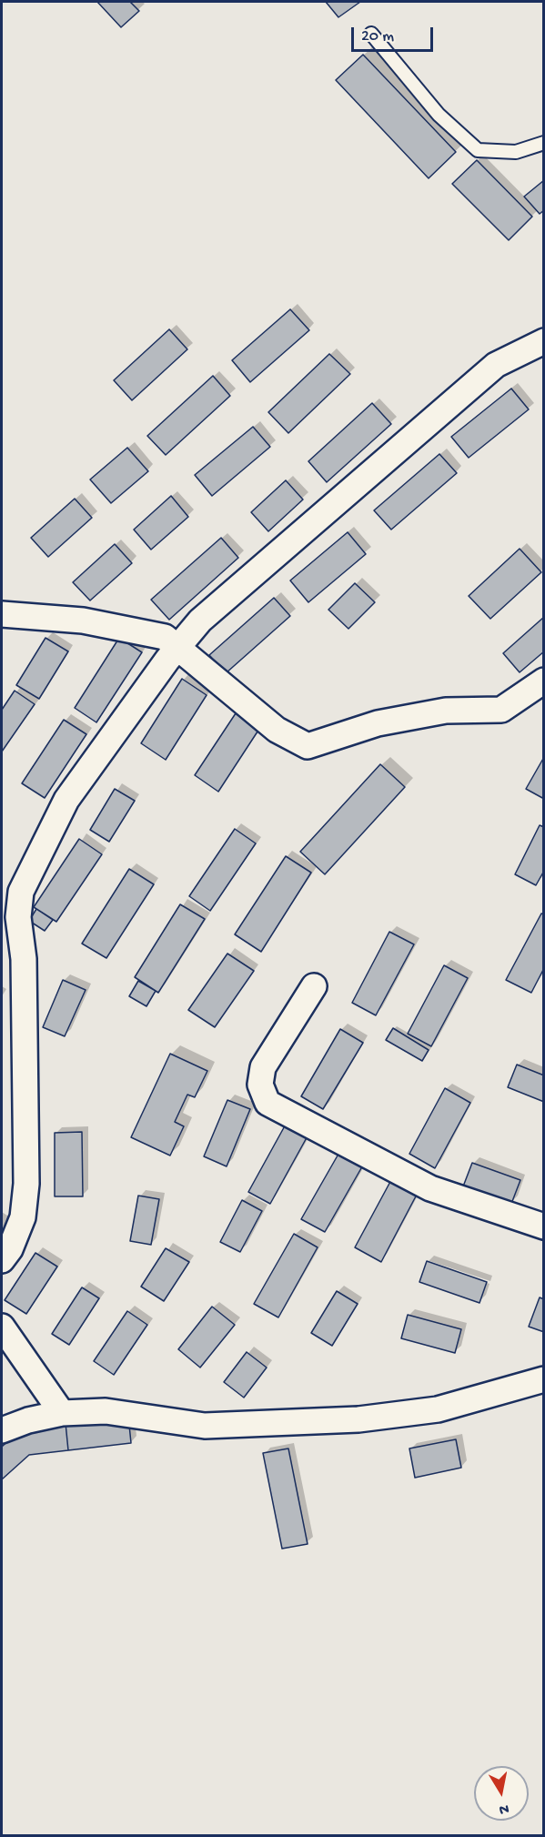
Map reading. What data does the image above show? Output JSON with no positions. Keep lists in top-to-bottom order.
{
  "scale_bar": "20 m",
  "north": "bottom"
}
